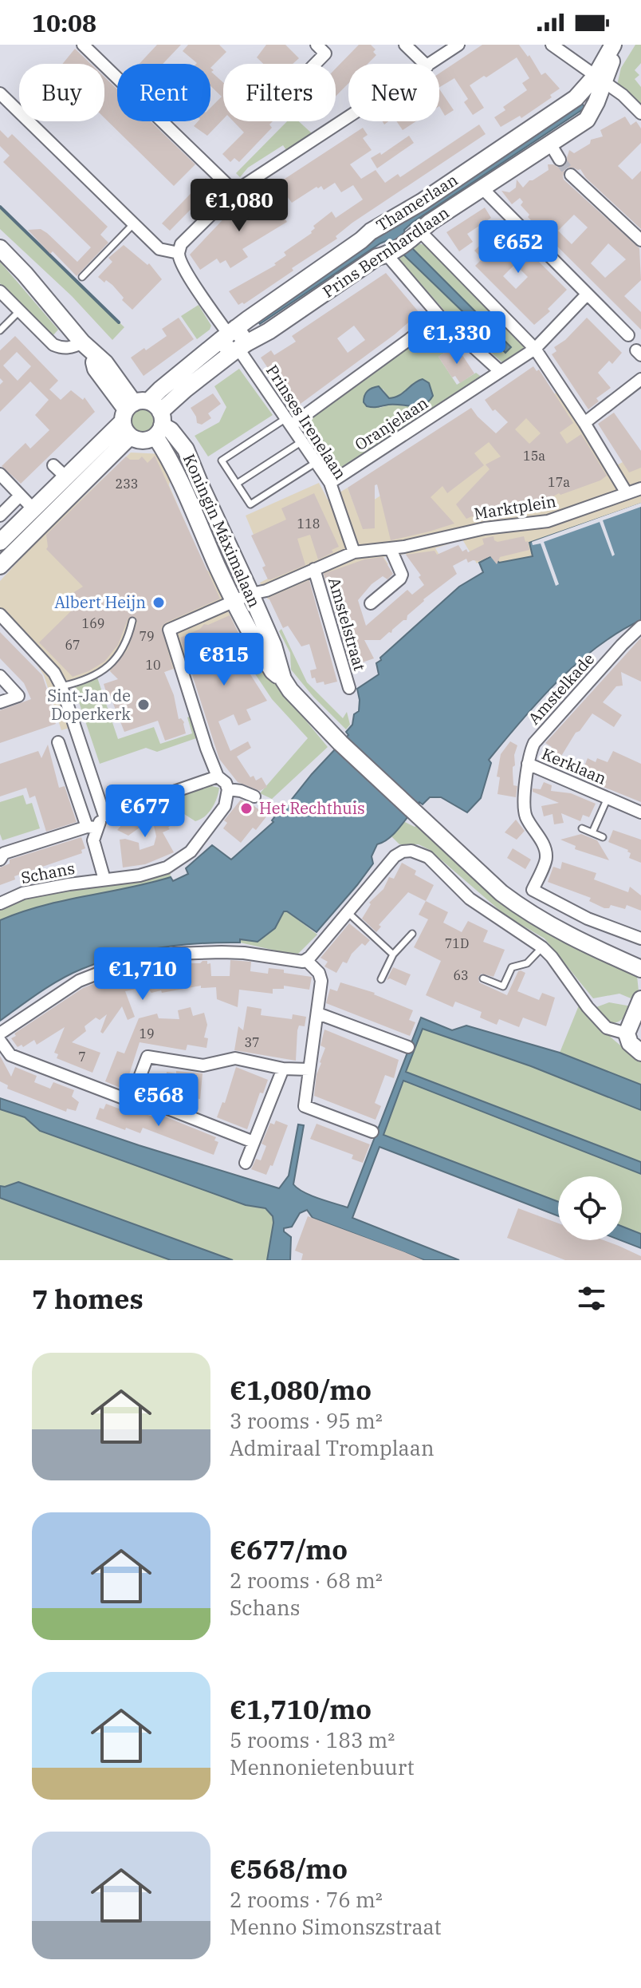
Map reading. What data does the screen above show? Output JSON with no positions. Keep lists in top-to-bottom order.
{
  "streets": {
    "street": [
      "Thamerlaan",
      "Prins Bernhardlaan",
      "Prinses Irenelaan",
      "Oranjelaan",
      "Marktplein",
      "Koningin Máximalaan",
      "Amstelstraat",
      "Amstelkade",
      "Kerklaan",
      "Schans"
    ]
  },
  "crossings": [
    ["Thamerlaan", "Prins Bernhardlaan"],
    ["Thamerlaan", "Koningin Máximalaan"],
    ["Prins Bernhardlaan", "Prinses Irenelaan"],
    ["Prinses Irenelaan", "Oranjelaan"],
    ["Prinses Irenelaan", "Marktplein"],
    ["Marktplein", "Koningin Máximalaan"],
    ["Marktplein", "Amstelstraat"],
    ["Amstelkade", "Kerklaan"]
  ],
  "places": ["Albert Heijn", "Sint-Jan de Doperkerk", "Het Rechthuis"],
  "house_numbers": [
    "15a",
    "17a",
    "233",
    "118",
    "169",
    "79",
    "67",
    "10",
    "71D",
    "63",
    "19",
    "37",
    "7"
  ],
  "page": {
    "status": "10:08",
    "chip": [
      "Buy",
      "Rent",
      "Filters",
      "New"
    ],
    "price": [
      "€1,080",
      "€652",
      "€1,330",
      "€815",
      "€677",
      "€1,710",
      "€568"
    ],
    "heading": "7 homes",
    "list": [
      {
        "name": "€1,080/mo",
        "note": "3 rooms · 95 m² · Admiraal Tromplaan"
      },
      {
        "name": "€677/mo",
        "note": "2 rooms · 68 m² · Schans"
      },
      {
        "name": "€1,710/mo",
        "note": "5 rooms · 183 m² · Mennonietenbuurt"
      },
      {
        "name": "€568/mo",
        "note": "2 rooms · 76 m² · Menno Simonszstraat"
      }
    ]
  }
}
